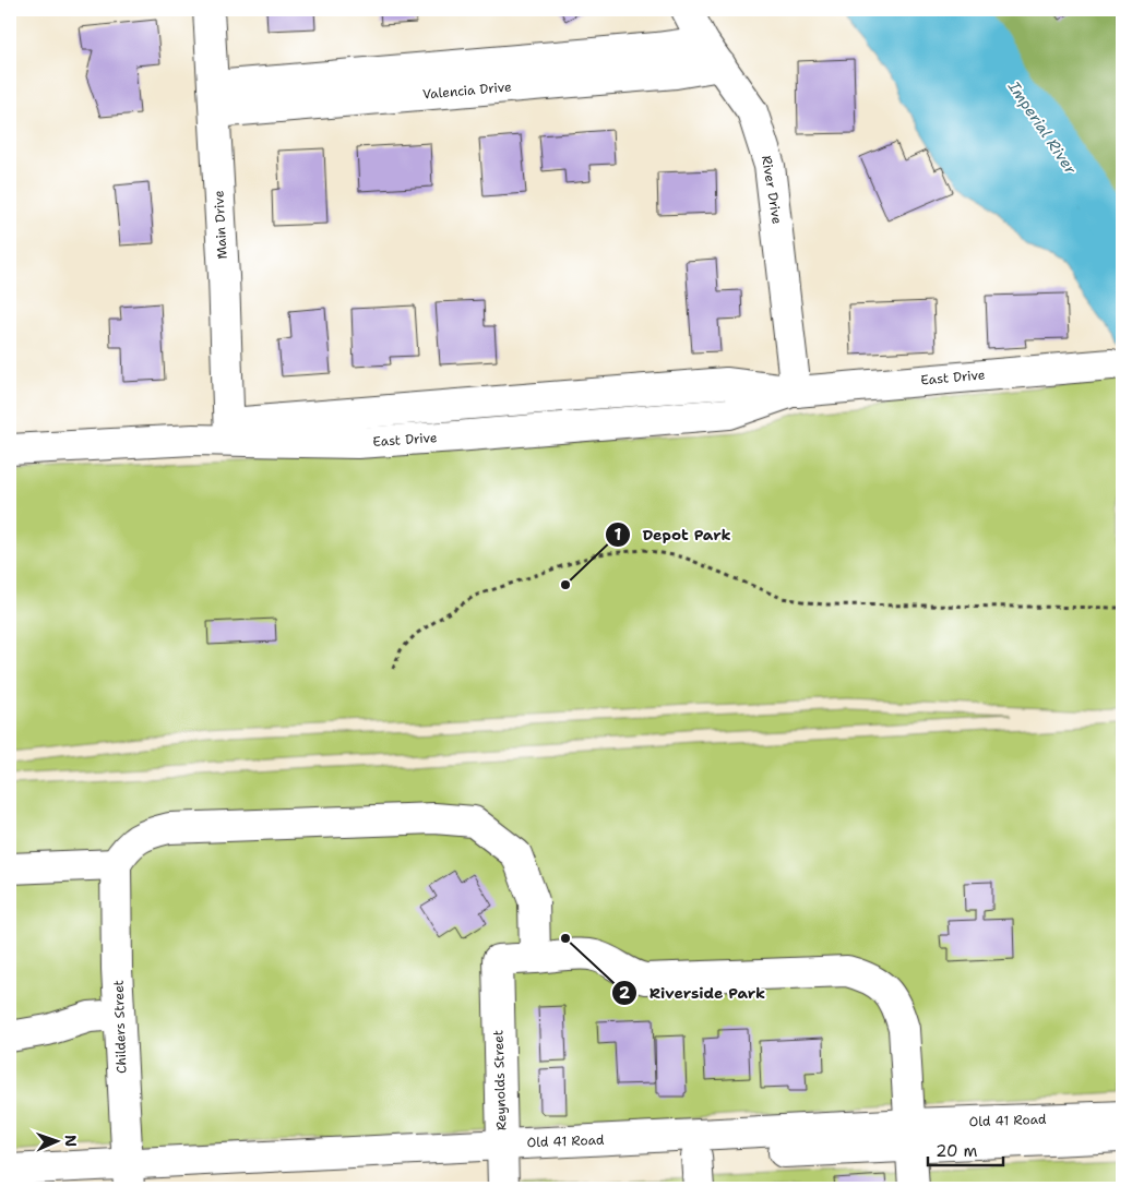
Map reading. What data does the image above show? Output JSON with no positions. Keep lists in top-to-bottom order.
{
  "streets": {
    "street": [
      "Valencia Drive",
      "River Drive",
      "Main Drive",
      "East Drive",
      "Childers Street",
      "Reynolds Street",
      "Old 41 Road"
    ]
  },
  "crossings": [
    ["Valencia Drive", "River Drive"],
    ["Valencia Drive", "Main Drive"],
    ["River Drive", "East Drive"],
    ["Main Drive", "East Drive"],
    ["Childers Street", "Old 41 Road"],
    ["Reynolds Street", "Old 41 Road"]
  ],
  "water": ["Imperial River"],
  "places": ["Depot Park", "Riverside Park"],
  "scale_bar": "20 m",
  "north": "right"
}
